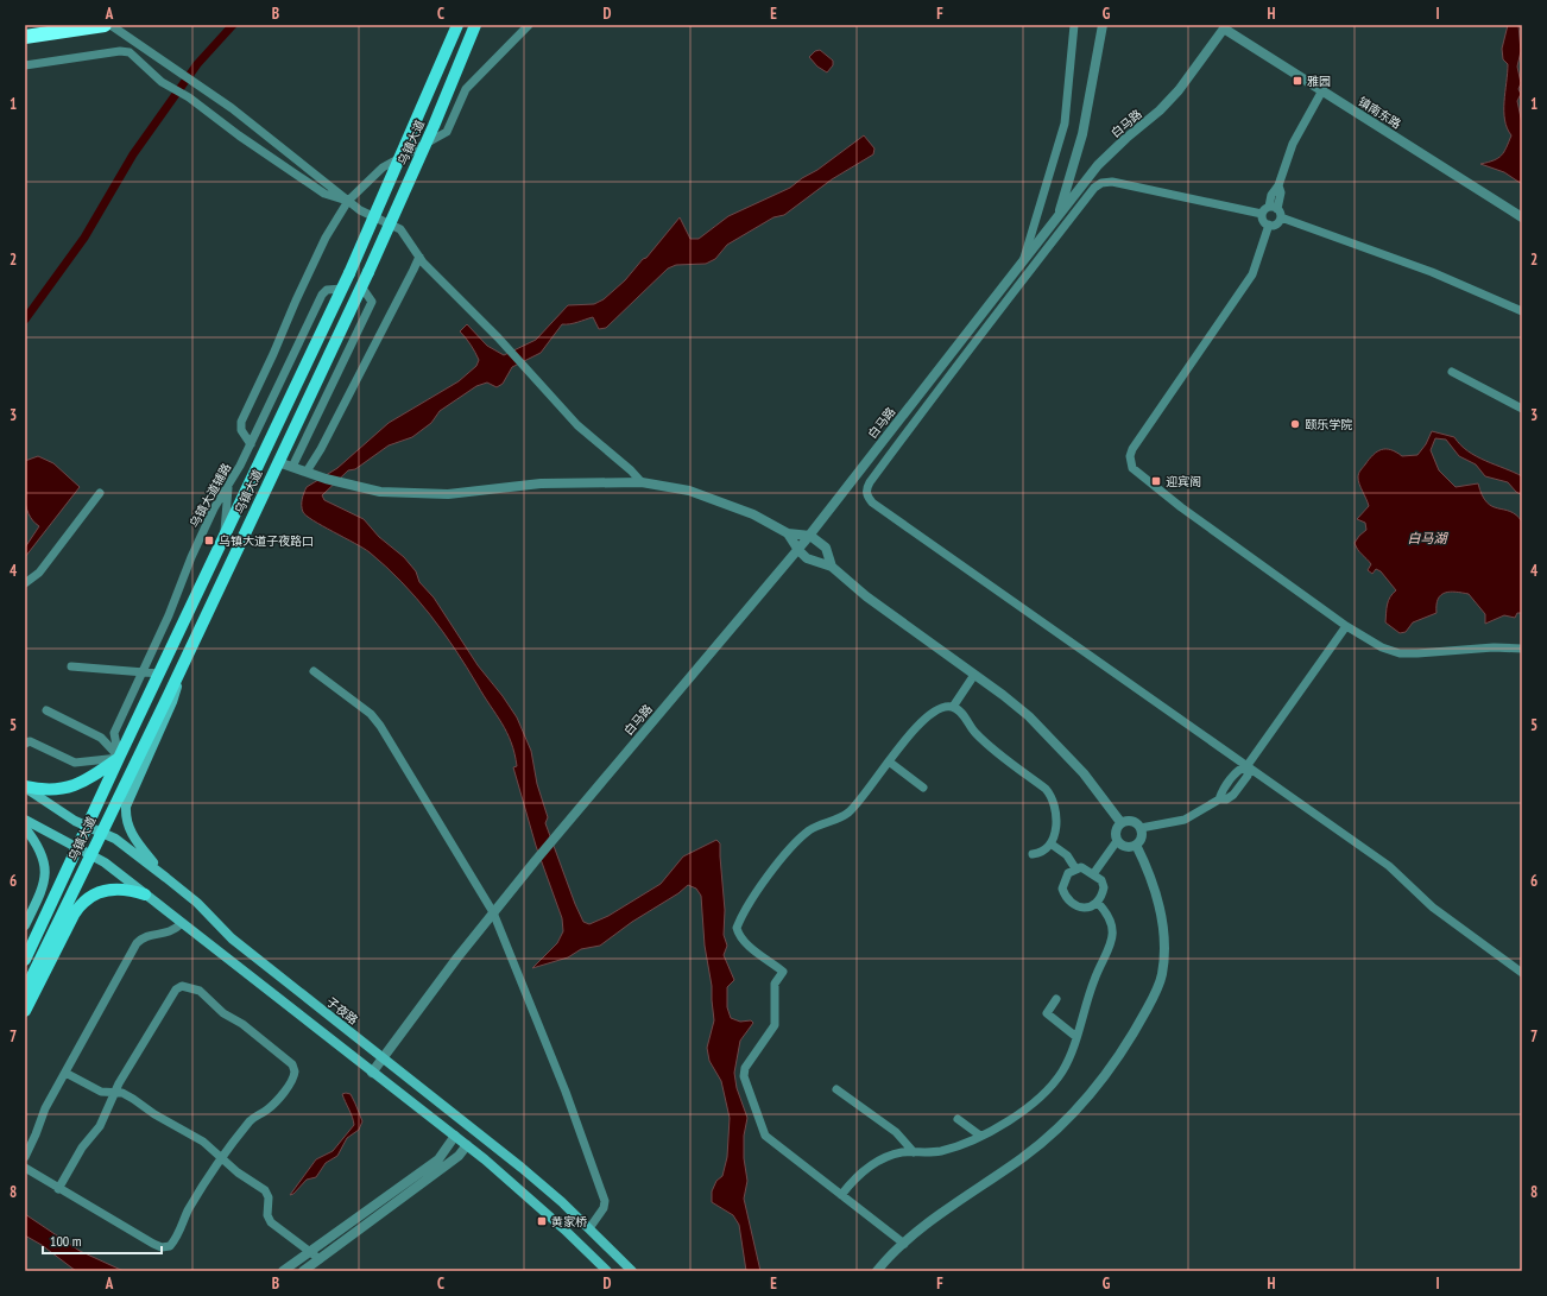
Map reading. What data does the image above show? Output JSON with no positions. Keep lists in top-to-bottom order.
{
  "streets": {
    "main road": ["乌镇大道", "子夜路"],
    "street": ["镇南东路", "白马路", "乌镇大道辅路"]
  },
  "crossings": [
    ["镇南东路", "白马路"],
    ["白马路", "子夜路"],
    ["乌镇大道", "乌镇大道辅路"],
    ["乌镇大道", "子夜路"]
  ],
  "water": ["白马湖"],
  "places": {
    "transit": [
      "雅园",
      "迎宾阁",
      "乌镇大道子夜路口",
      "黄家桥"
    ],
    "other": ["颐乐学院"]
  },
  "scale_bar": "100 m",
  "grid": {
    "columns": [
      "A",
      "B",
      "C",
      "D",
      "E",
      "F",
      "G",
      "H",
      "I"
    ],
    "rows": [
      "1",
      "2",
      "3",
      "4",
      "5",
      "6",
      "7",
      "8"
    ]
  }
}
